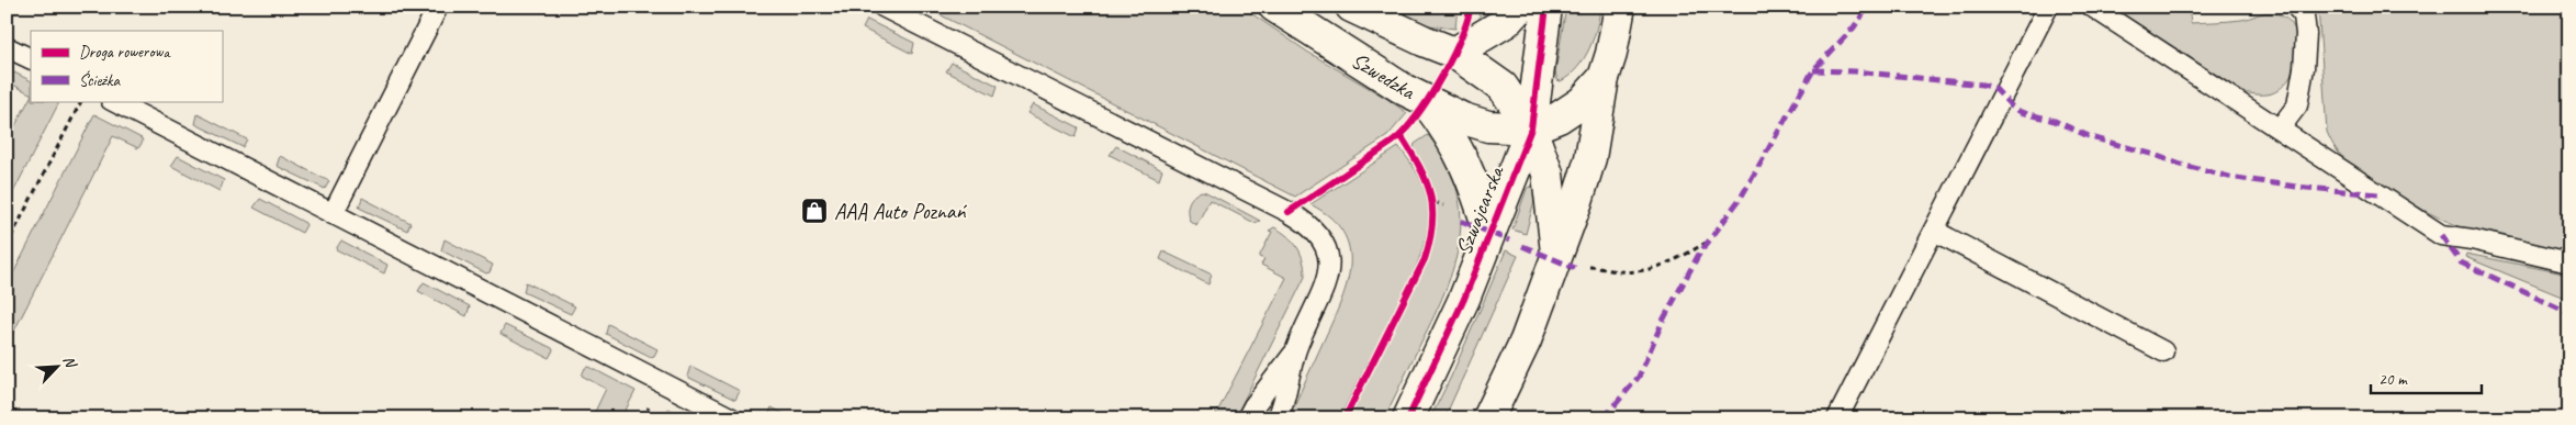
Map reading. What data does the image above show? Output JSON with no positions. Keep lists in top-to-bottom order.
{
  "streets": {
    "street": ["Szwedzka", "Szwajcarska"]
  },
  "crossings": [
    ["Szwedzka", "Szwajcarska"]
  ],
  "places": {
    "shop": ["AAA Auto Poznań"]
  },
  "legend": ["Droga rowerowa", "Ścieżka"],
  "scale_bar": "20 m",
  "north": "top right"
}
